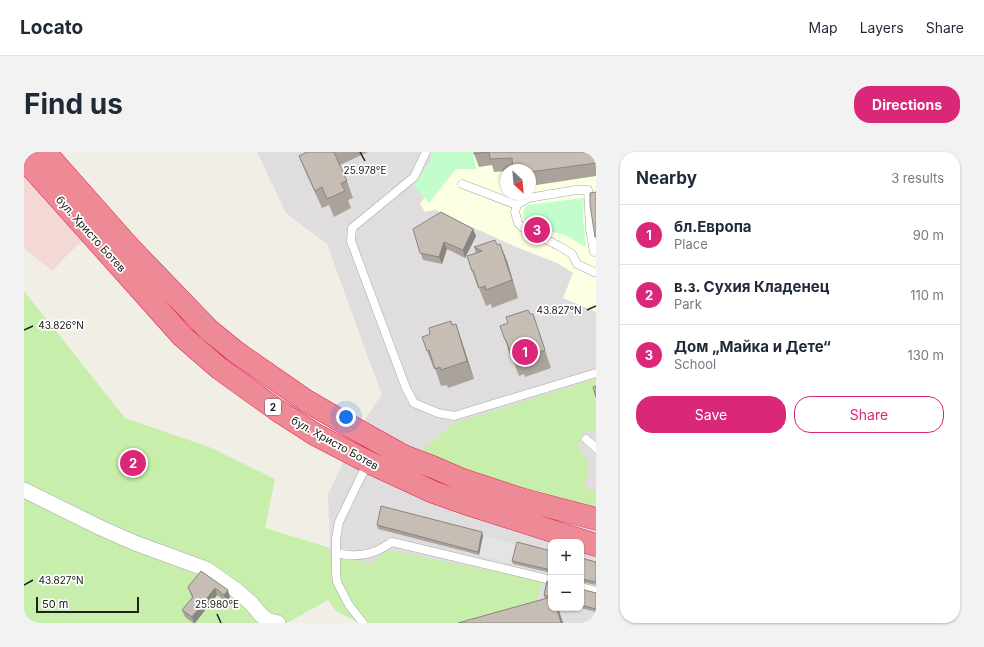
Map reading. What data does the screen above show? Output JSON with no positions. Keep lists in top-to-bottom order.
{
  "streets": {
    "highway": ["бул. Христо Ботев", "2"]
  },
  "scale_bar": "50 m",
  "north": "bottom right",
  "page": {
    "header": "Locato",
    "nav": ["Map", "Layers", "Share"],
    "buttons": [
      "Directions",
      ["Save", "Share"]
    ],
    "title": "Find us",
    "heading": ["Nearby", "3 results"],
    "list": [
      {
        "mark": "1",
        "name": "бл.Европа",
        "note": "Place",
        "value": "90 m"
      },
      {
        "mark": "2",
        "name": "в.з. Сухия Кладенец",
        "note": "Park",
        "value": "110 m"
      },
      {
        "mark": "3",
        "name": "Дом „Майка и Дете“",
        "note": "School",
        "value": "130 m"
      }
    ],
    "pins": ["3", "1", "2"],
    "map_buttons": ["+", "−"],
    "scale": "50 m"
  },
  "coordinates": [
    "25.978°E",
    "43.827°N",
    "43.826°N",
    "25.980°E"
  ]
}
